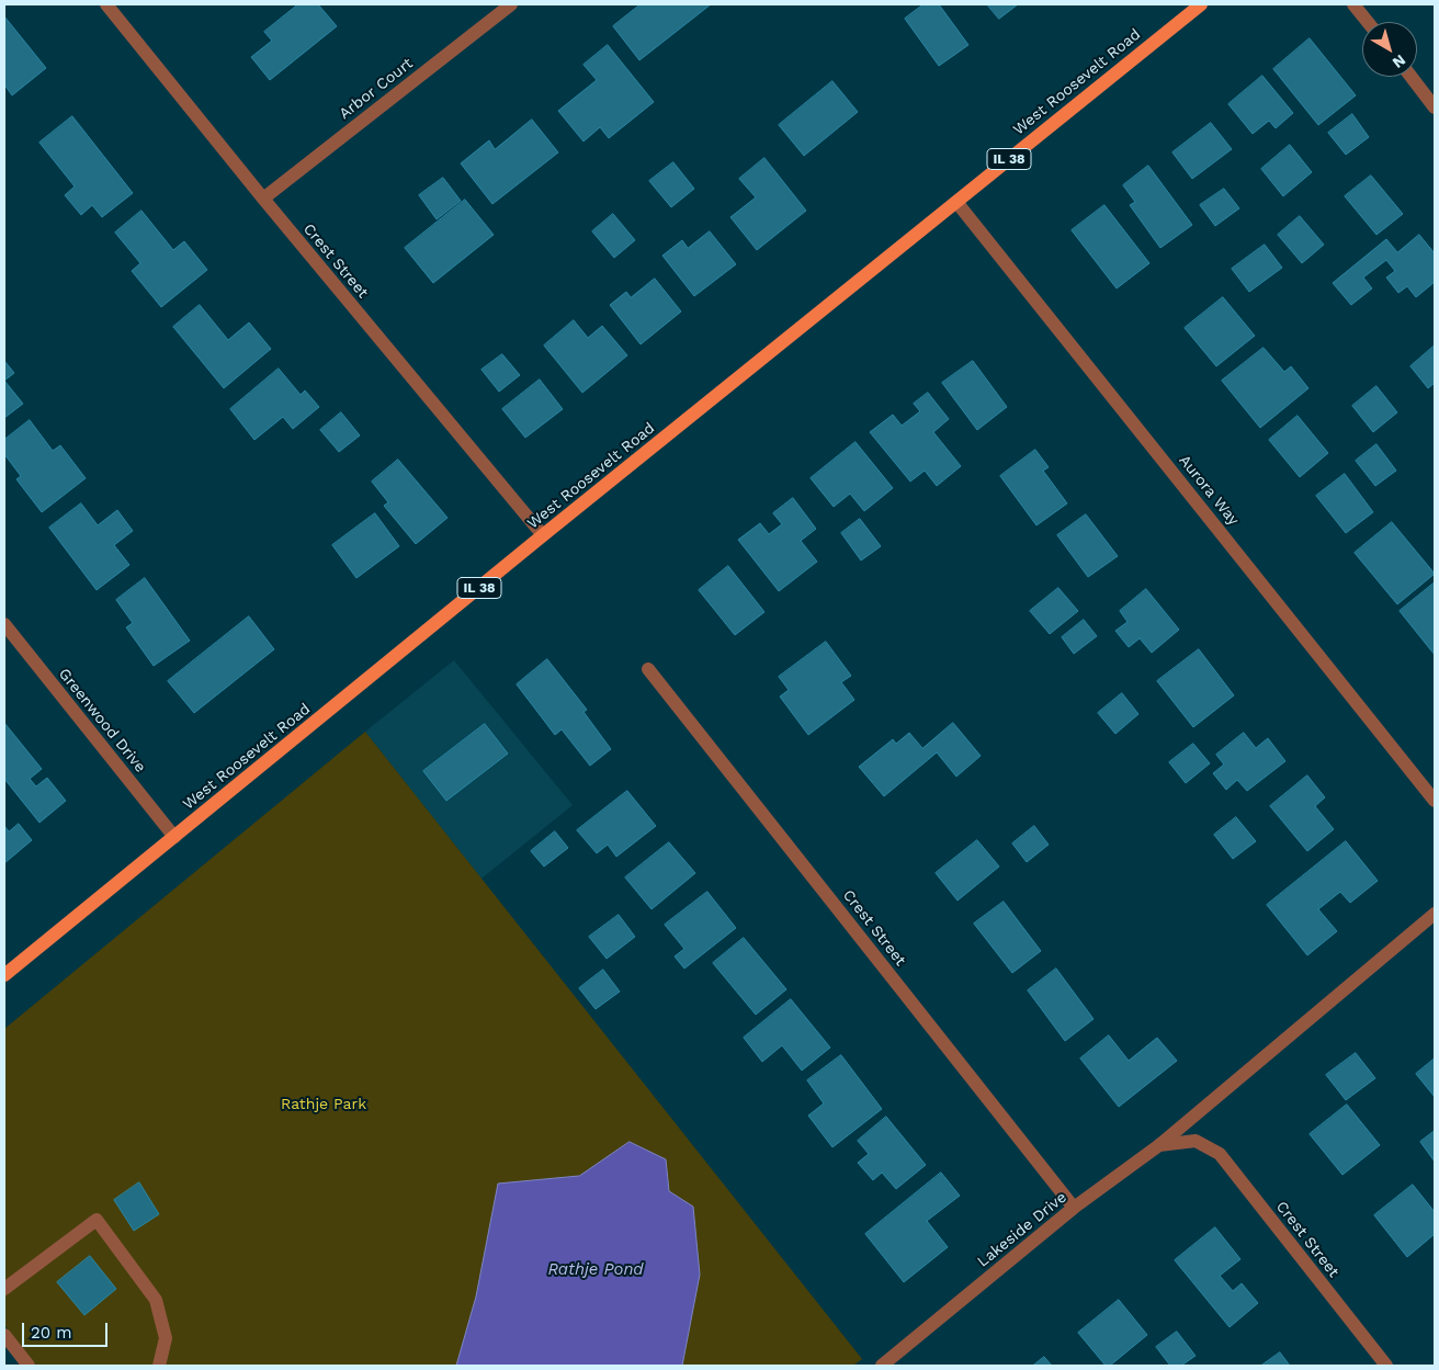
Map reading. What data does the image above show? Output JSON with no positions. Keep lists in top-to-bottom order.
{
  "streets": {
    "main road": ["West Roosevelt Road", "IL 38"],
    "street": [
      "Arbor Court",
      "Crest Street",
      "Aurora Way",
      "Greenwood Drive",
      "Lakeside Drive"
    ]
  },
  "crossings": [
    ["West Roosevelt Road", "Crest Street"],
    ["West Roosevelt Road", "Aurora Way"],
    ["West Roosevelt Road", "Greenwood Drive"],
    ["Arbor Court", "Crest Street"],
    ["Crest Street", "Lakeside Drive"]
  ],
  "water": ["Rathje Pond"],
  "parks": ["Rathje Park"],
  "scale_bar": "20 m",
  "north": "bottom right"
}
